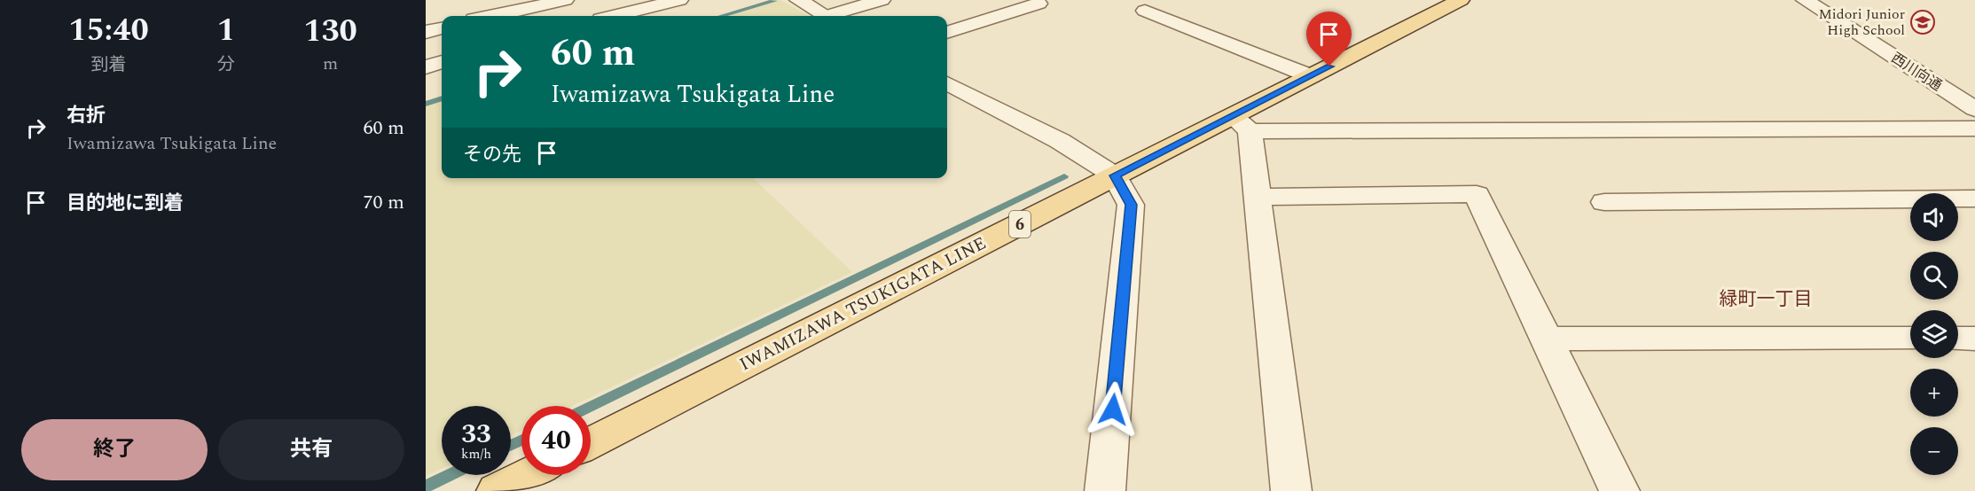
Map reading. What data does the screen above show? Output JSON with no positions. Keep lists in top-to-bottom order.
{
  "streets": {
    "main road": ["6", "IWAMIZAWA TSUKIGATA LINE"],
    "street": ["西川向通"]
  },
  "districts": ["緑町一丁目"],
  "places": {
    "school or university": ["Midori Junior High School"]
  },
  "page": {
    "eta": [
      "15:40",
      "到着",
      "1",
      "分",
      "130",
      "m"
    ],
    "turn": ["60 m", "Iwamizawa Tsukigata Line"],
    "list": [
      {
        "name": "右折",
        "note": "Iwamizawa Tsukigata Line",
        "value": "60 m"
      },
      {
        "name": "目的地に到着",
        "value": "70 m"
      }
    ],
    "then": "その先",
    "map_buttons": ["+", "−"],
    "speed": "33 km/h",
    "limit": "40",
    "buttons": ["終了", "共有"]
  }
}
